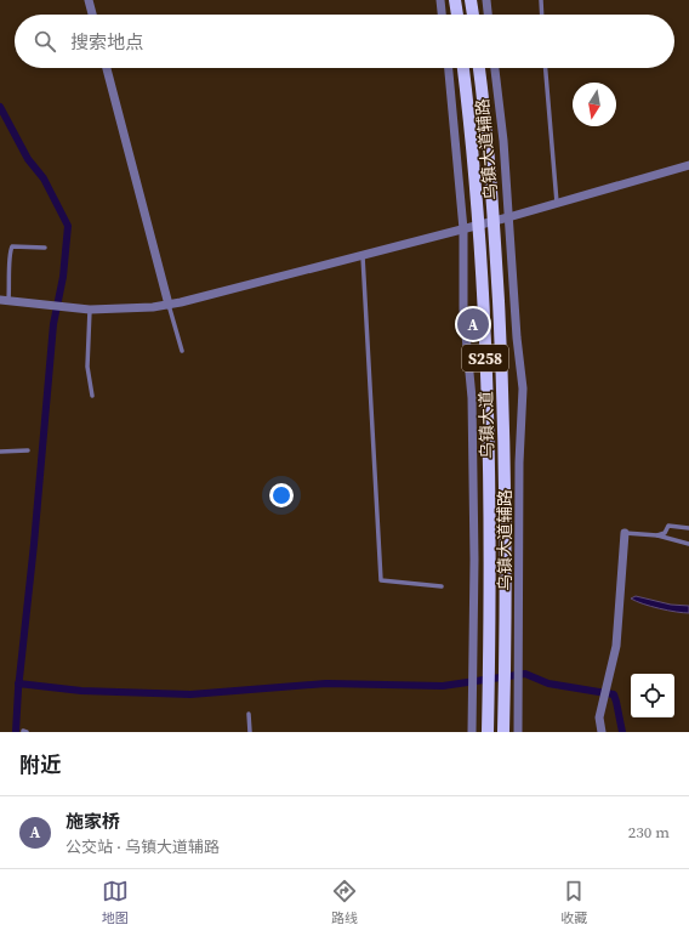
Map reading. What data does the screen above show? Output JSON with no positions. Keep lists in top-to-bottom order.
{
  "streets": {
    "main road": ["S258", "乌镇大道"],
    "street": ["乌镇大道辅路"]
  },
  "north": "bottom",
  "page": {
    "search": "搜索地点",
    "pins": "A",
    "heading": "附近",
    "list": [
      {
        "mark": "A",
        "name": "施家桥",
        "note": "公交站 · 乌镇大道辅路",
        "value": "230 m"
      }
    ],
    "nav": ["地图", "路线", "收藏"]
  }
}
